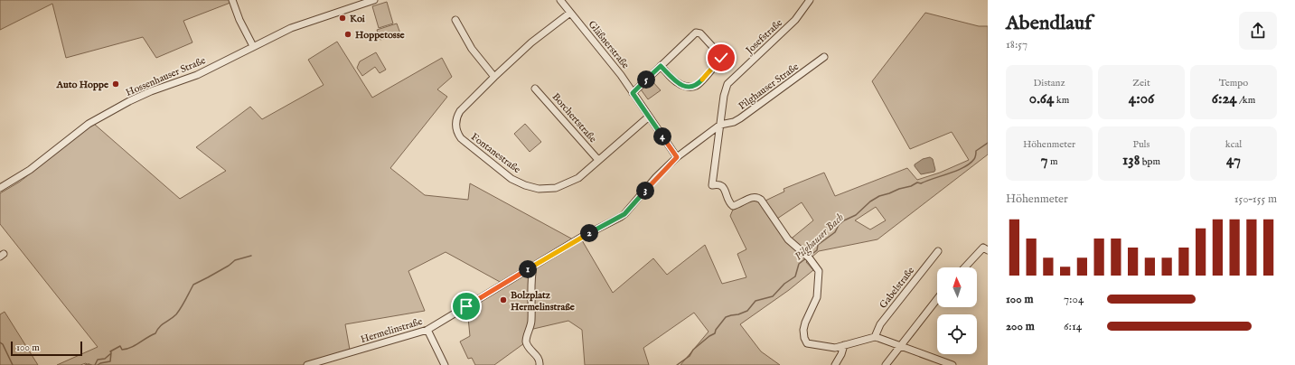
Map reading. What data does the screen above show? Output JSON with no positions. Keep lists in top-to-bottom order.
{
  "streets": {
    "street": [
      "Josefstraße",
      "Gläßnerstraße",
      "Hossenhauser Straße",
      "Pilghauser Straße",
      "Borchertstraße",
      "Fontanestraße",
      "Gabelstraße",
      "Hermelinstraße"
    ]
  },
  "crossings": [
    ["Josefstraße", "Pilghauser Straße"],
    ["Josefstraße", "Hermelinstraße"],
    ["Gläßnerstraße", "Fontanestraße"],
    ["Gläßnerstraße", "Hermelinstraße"],
    ["Pilghauser Straße", "Hermelinstraße"],
    ["Borchertstraße", "Fontanestraße"]
  ],
  "water": ["Pilghauser Bach"],
  "places": [
    "Koi",
    "Hoppetosse",
    "Auto Hoppe",
    "Bolzplatz Hermelinstraße"
  ],
  "scale_bar": "100 m",
  "north": "top",
  "page": {
    "heading": ["Abendlauf", "18:57"],
    "stats": [
      ["Distanz", "0.64 km"],
      ["Zeit", "4:06"],
      ["Tempo", "6:24 /km"],
      ["Höhenmeter", "7 m"],
      ["Puls", "138 bpm"],
      ["kcal", "47"]
    ],
    "pins": [
      "5",
      "4",
      "3",
      "2",
      "1"
    ],
    "chart": ["Höhenmeter", "150–155 m"],
    "list": [
      {
        "name": "100 m",
        "note": "7:04"
      },
      {
        "name": "200 m",
        "note": "6:14"
      }
    ],
    "scale": "100 m"
  }
}
